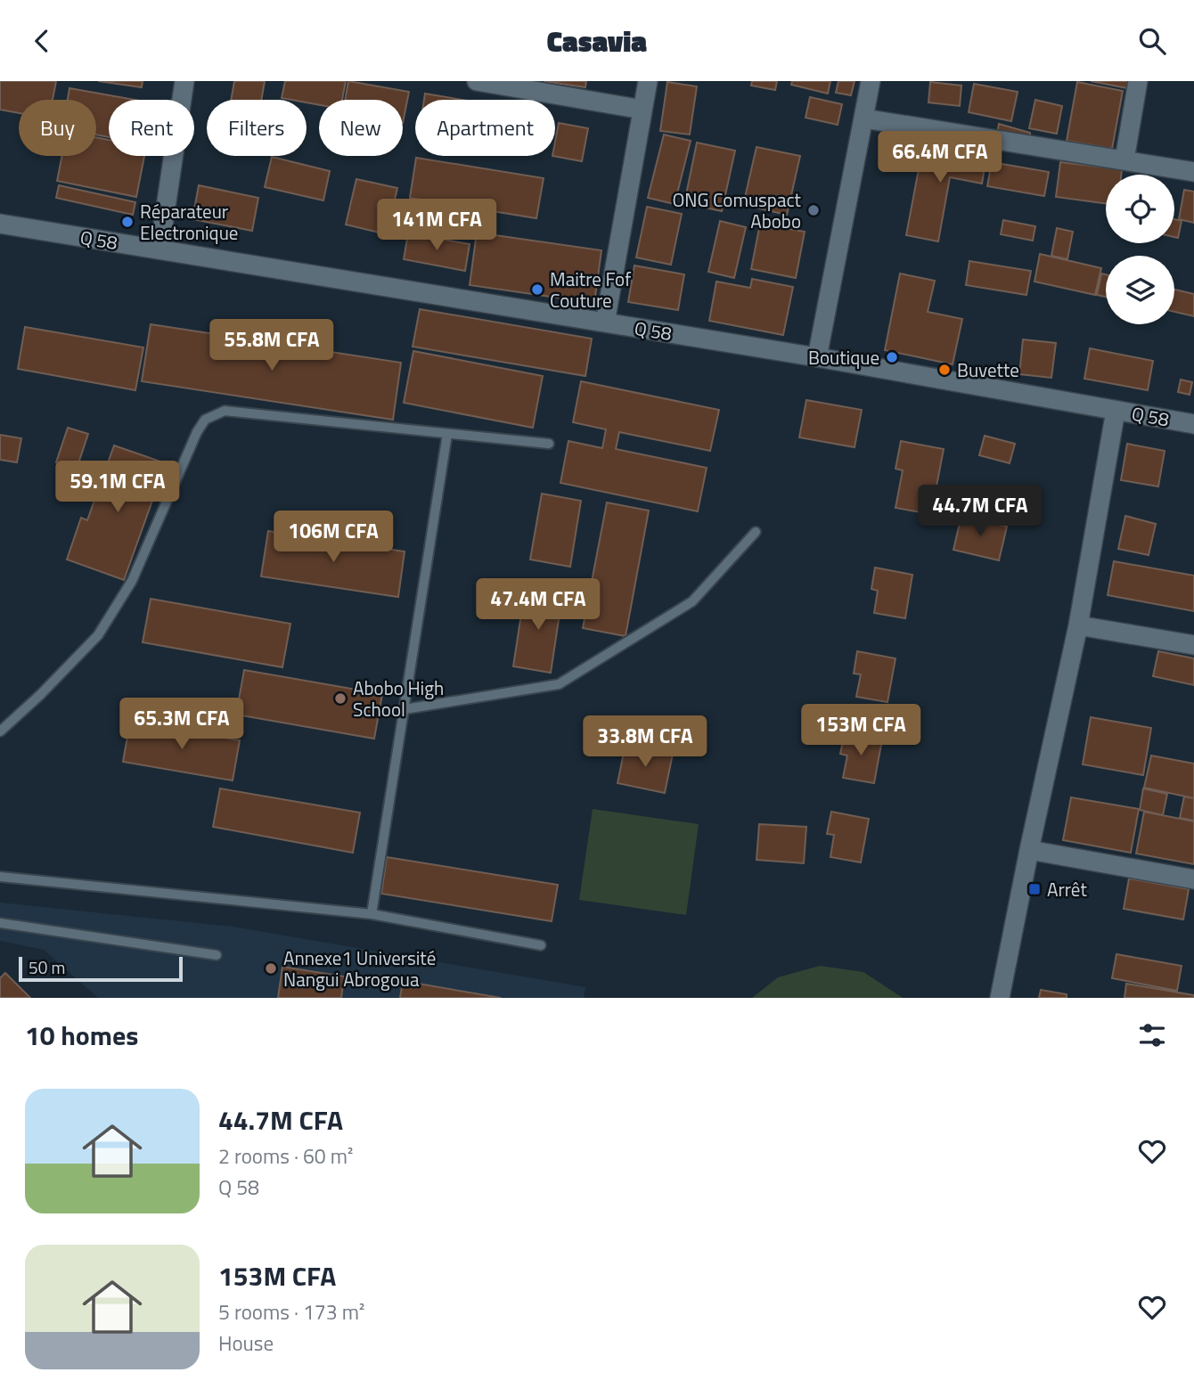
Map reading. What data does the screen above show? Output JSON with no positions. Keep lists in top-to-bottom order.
{
  "streets": {
    "street": ["Q 58"]
  },
  "places": {
    "other": [
      "ONG Comuspact Abobo",
      "Réparateur Electronique",
      "Maitre Fof Couture",
      "Boutique",
      "Buvette",
      "Abobo High School",
      "Annexe1 Université Nangui Abrogoua"
    ],
    "transit": ["Arrêt"]
  },
  "scale_bar": "50 m",
  "page": {
    "header": "Casavia",
    "chip": [
      "Buy",
      "Rent",
      "Filters",
      "New",
      "Apartment"
    ],
    "price": [
      "66.4M CFA",
      "141M CFA",
      "55.8M CFA",
      "59.1M CFA",
      "44.7M CFA",
      "106M CFA",
      "47.4M CFA",
      "65.3M CFA",
      "153M CFA",
      "33.8M CFA"
    ],
    "scale": "50 m",
    "heading": "10 homes",
    "list": [
      {
        "name": "44.7M CFA",
        "note": "2 rooms · 60 m² · Q 58"
      },
      {
        "name": "153M CFA",
        "note": "5 rooms · 173 m² · House"
      }
    ]
  }
}
